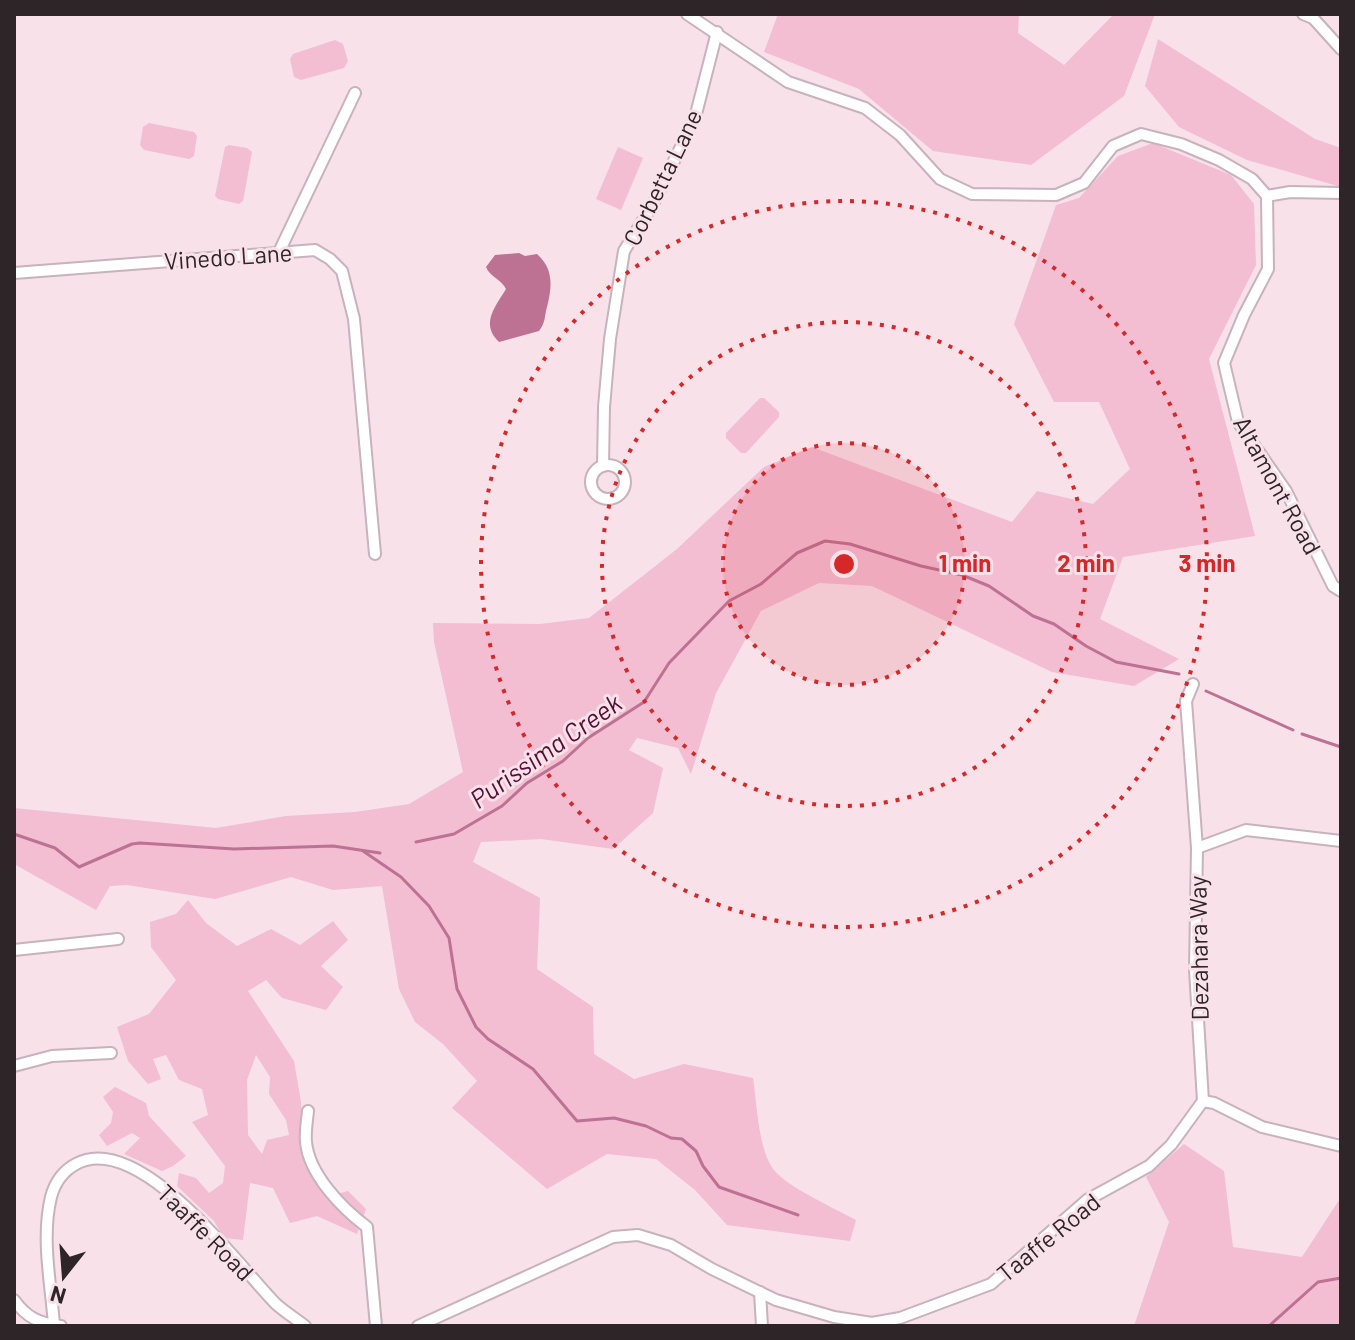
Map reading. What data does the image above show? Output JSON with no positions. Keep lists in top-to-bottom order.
{
  "streets": {
    "street": [
      "Corbetta Lane",
      "Vinedo Lane",
      "Altamont Road",
      "Dezahara Way",
      "Taaffe Road"
    ]
  },
  "crossings": [
    ["Dezahara Way", "Taaffe Road"]
  ],
  "water": ["Purissima Creek"],
  "north": "bottom",
  "rings": ["1 min", "2 min", "3 min"]
}
